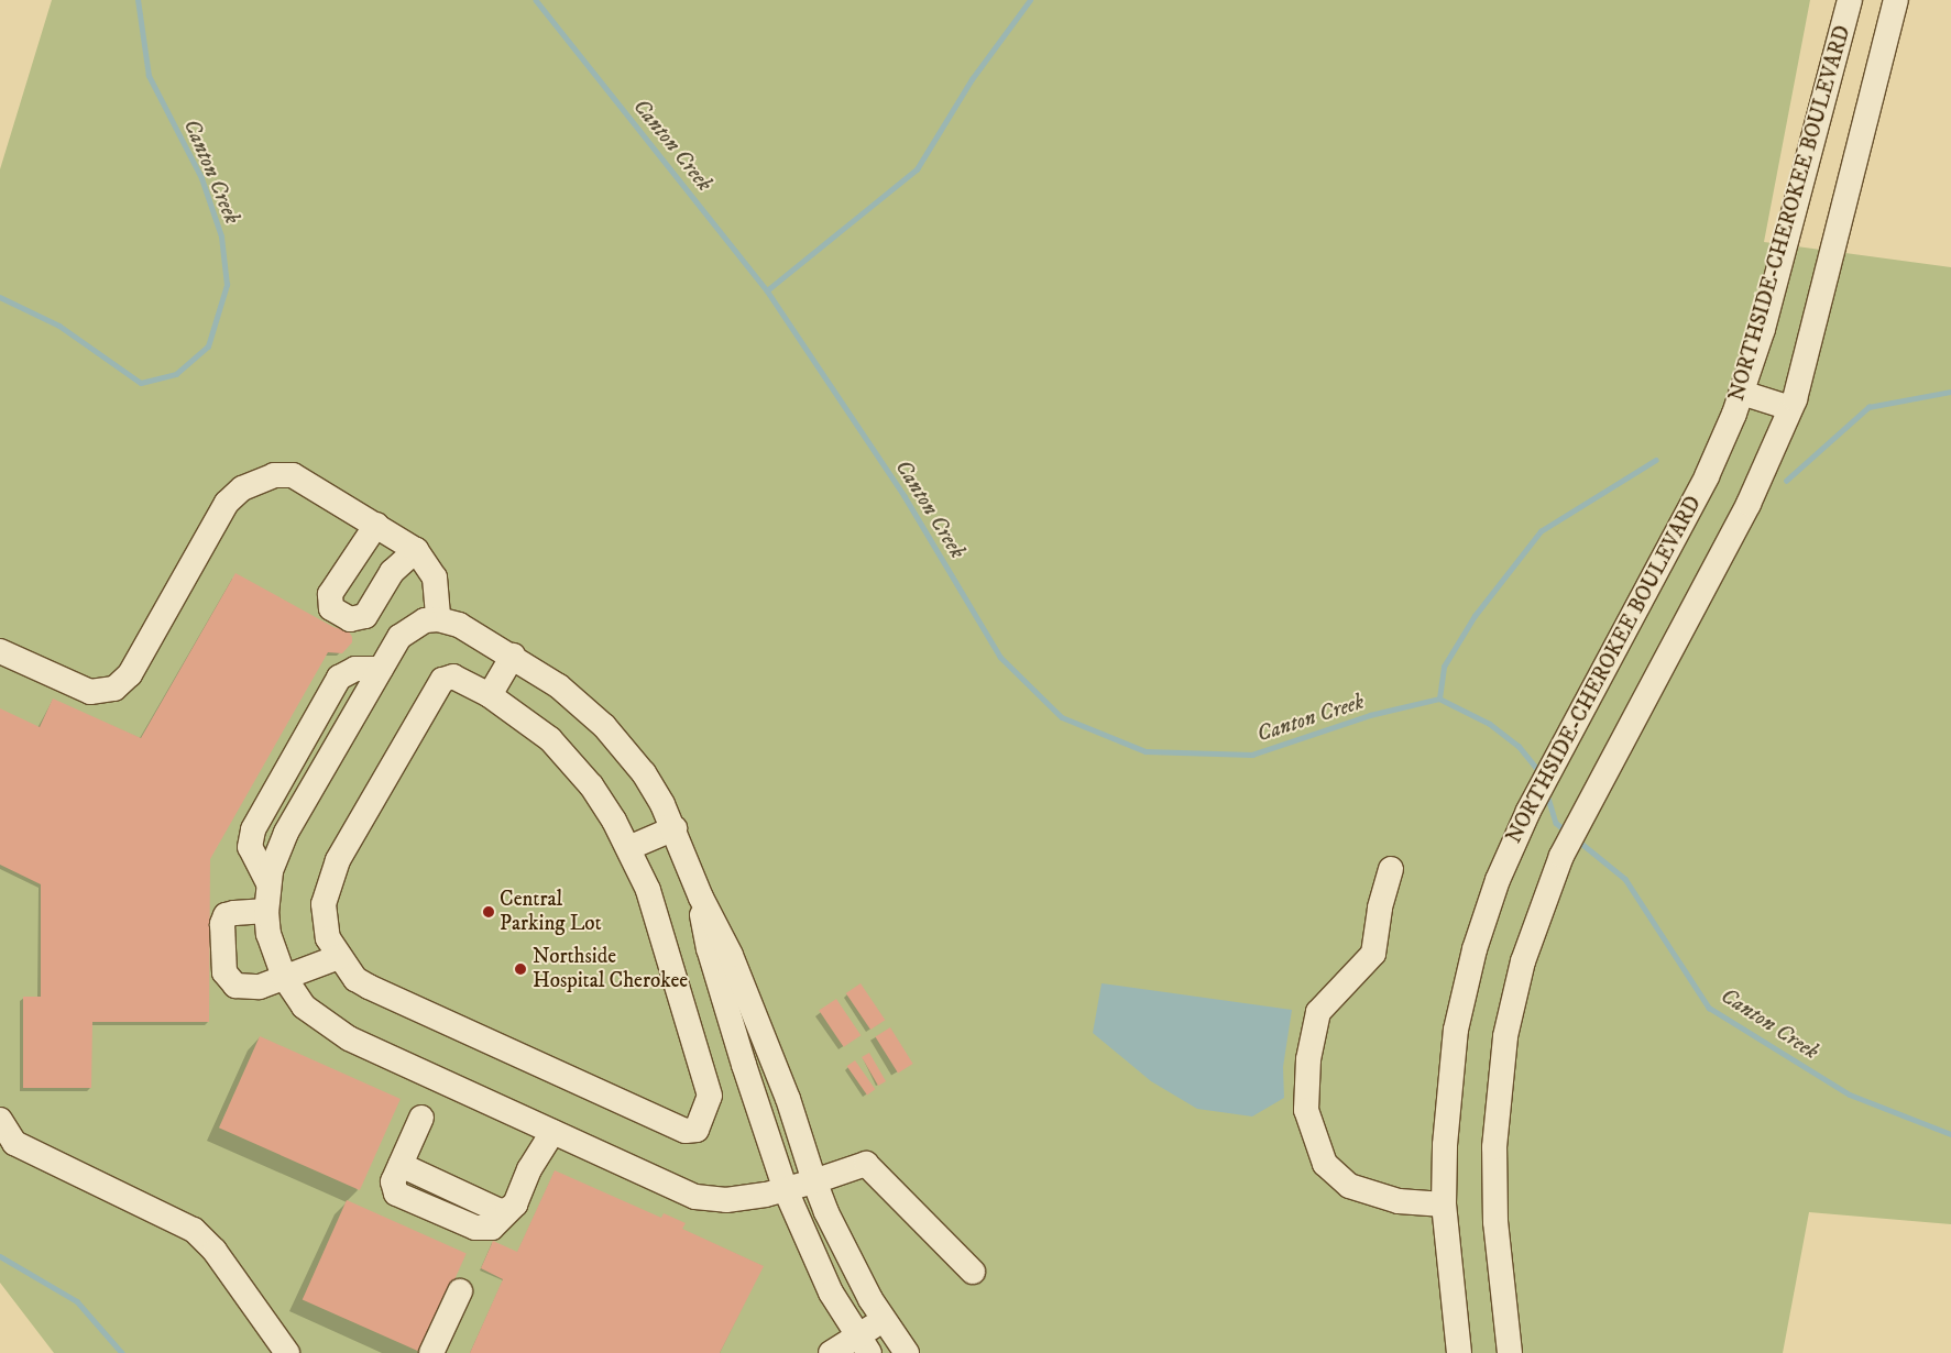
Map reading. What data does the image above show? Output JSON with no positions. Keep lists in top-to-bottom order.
{
  "streets": {
    "street": ["NORTHSIDE-CHEROKEE BOULEVARD"]
  },
  "water": ["Canton Creek"],
  "places": ["Central Parking Lot", "Northside Hospital Cherokee"]
}
